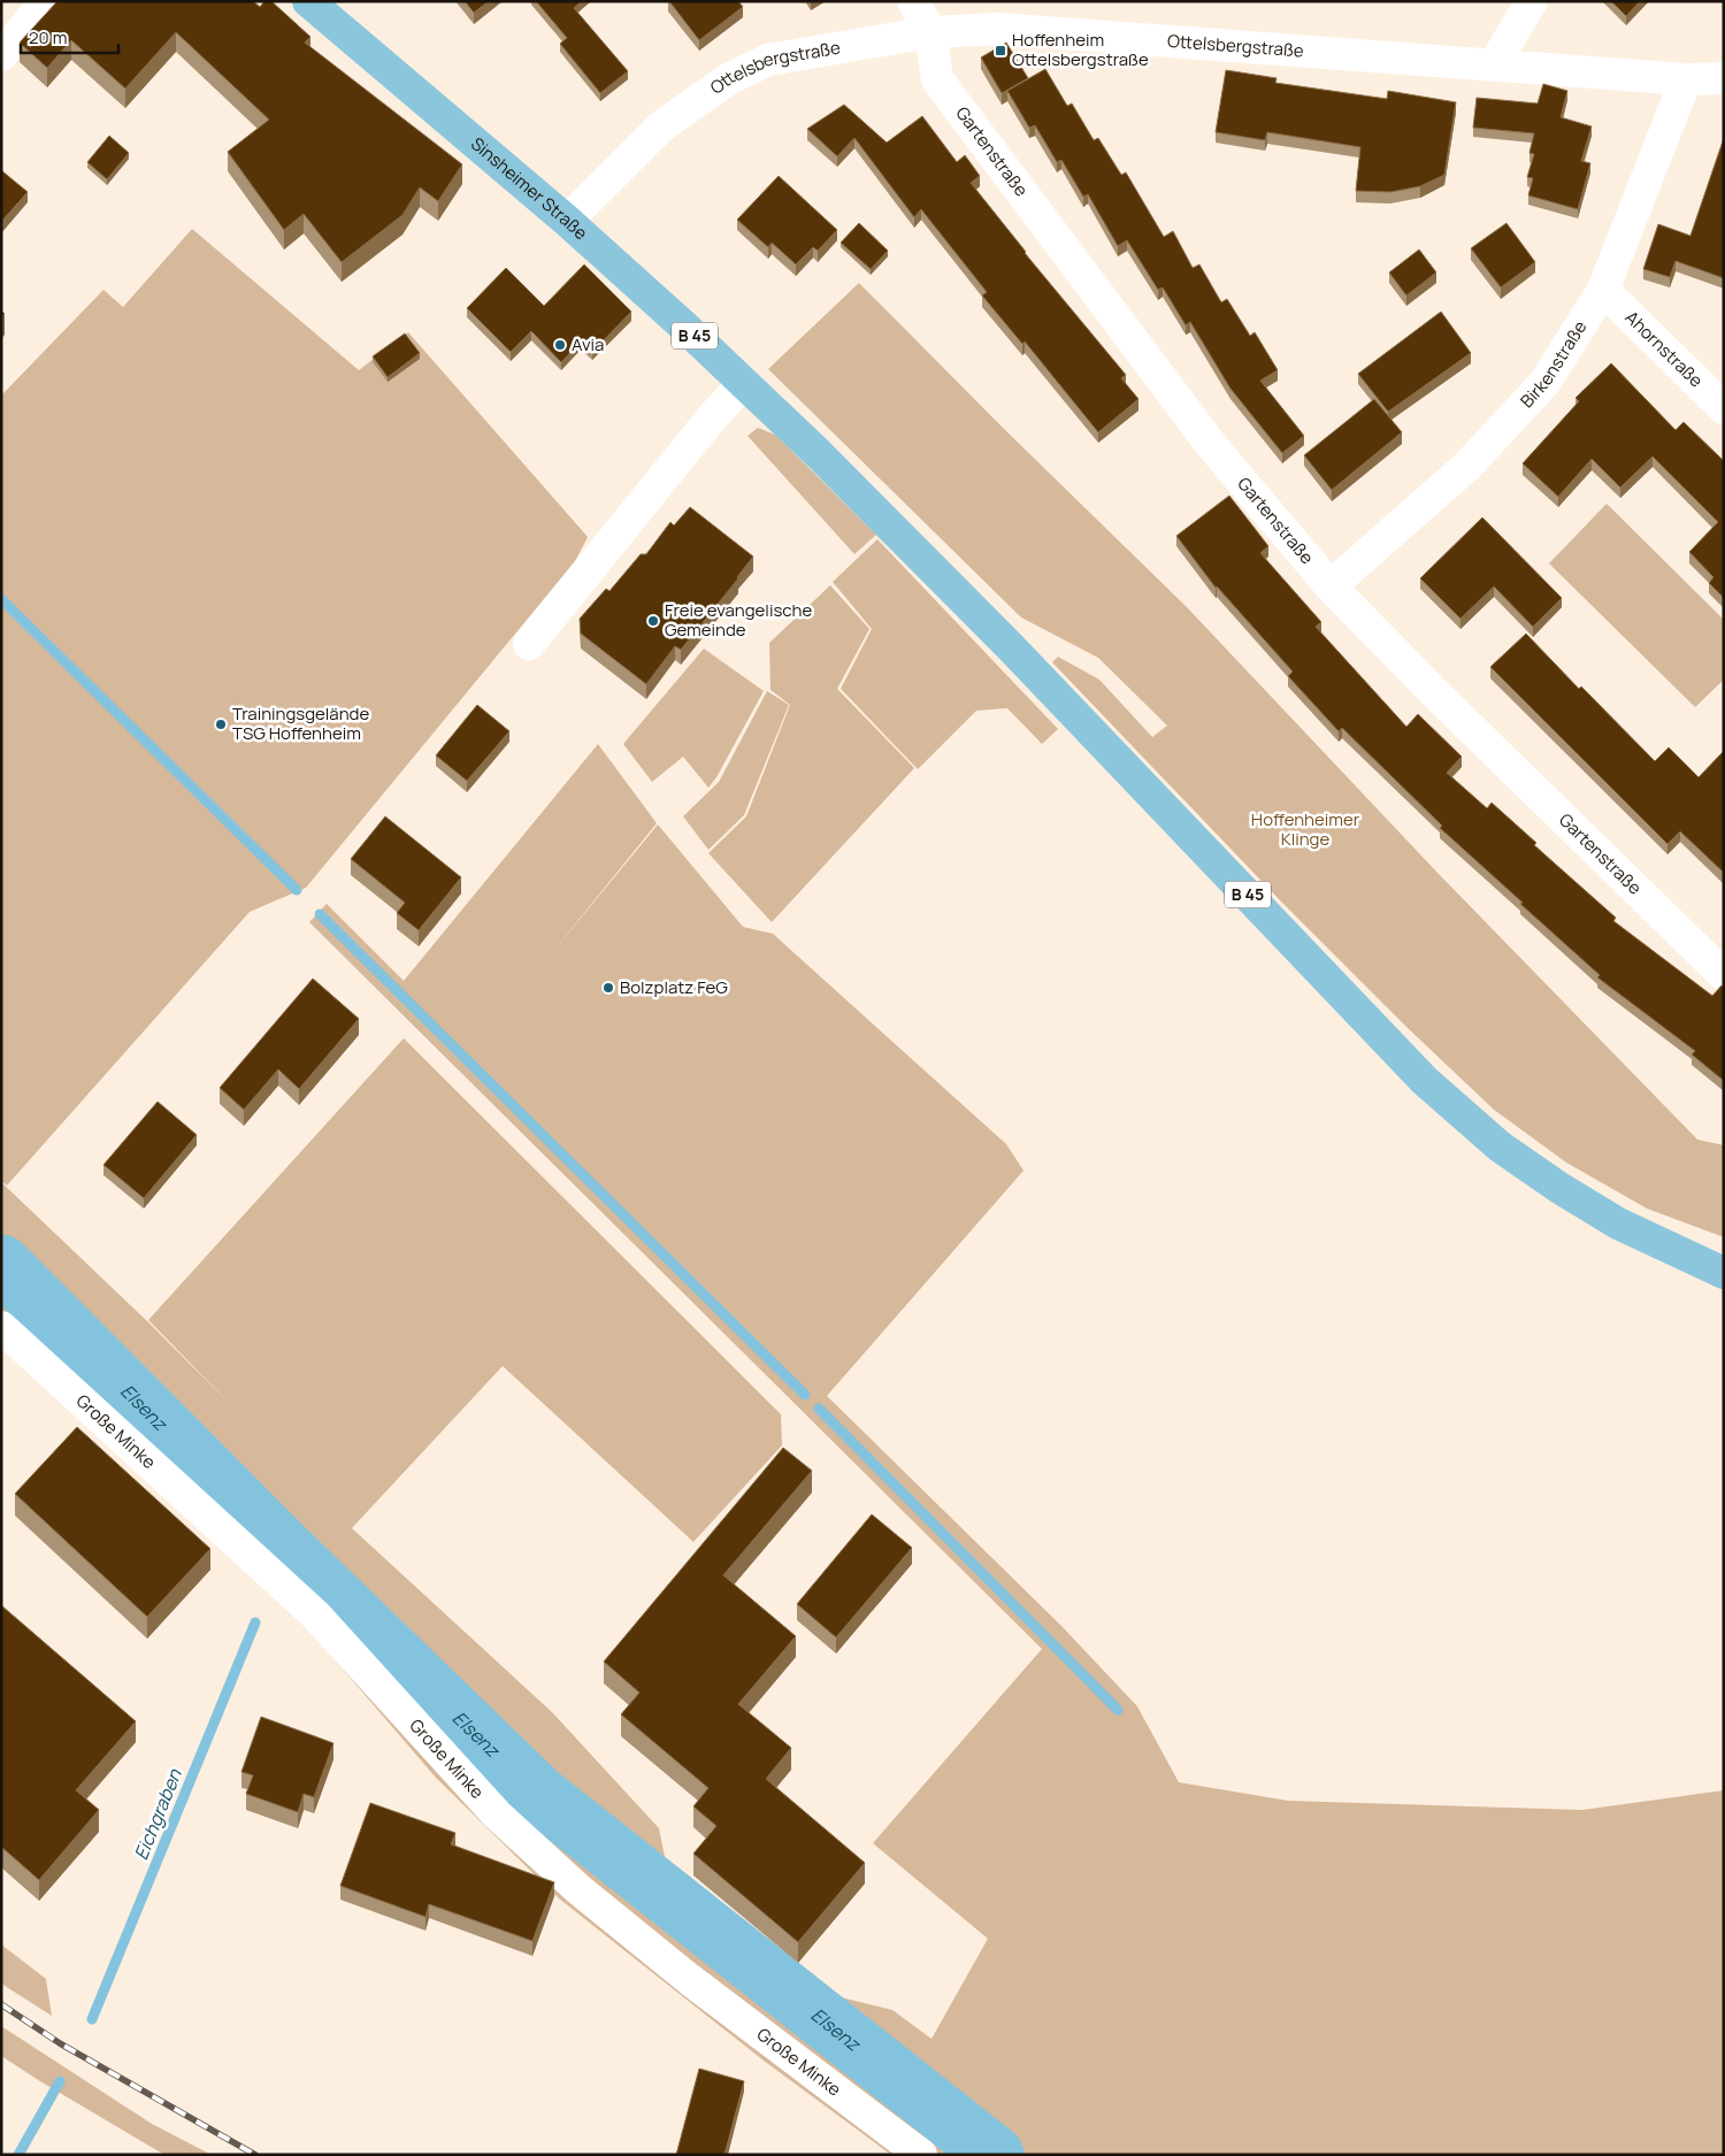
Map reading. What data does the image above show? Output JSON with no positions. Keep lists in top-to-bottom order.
{
  "streets": {
    "main road": ["Sinsheimer Straße", "B 45"],
    "street": [
      "Ottelsbergstraße",
      "Gartenstraße",
      "Ahornstraße",
      "Birkenstraße",
      "Große Minke"
    ]
  },
  "crossings": [
    ["Ottelsbergstraße", "Gartenstraße"],
    ["Ottelsbergstraße", "Sinsheimer Straße"],
    ["Ottelsbergstraße", "Birkenstraße"],
    ["Gartenstraße", "Birkenstraße"],
    ["Ahornstraße", "Birkenstraße"]
  ],
  "water": ["Elsenz", "Eichgraben"],
  "parks": ["Hoffenheimer Klinge"],
  "places": {
    "transit": ["Hoffenheim Ottelsbergstraße"],
    "other": [
      "Avia",
      "Freie evangelische Gemeinde",
      "Trainingsgelände TSG Hoffenheim",
      "Bolzplatz FeG"
    ]
  },
  "scale_bar": "20 m"
}
